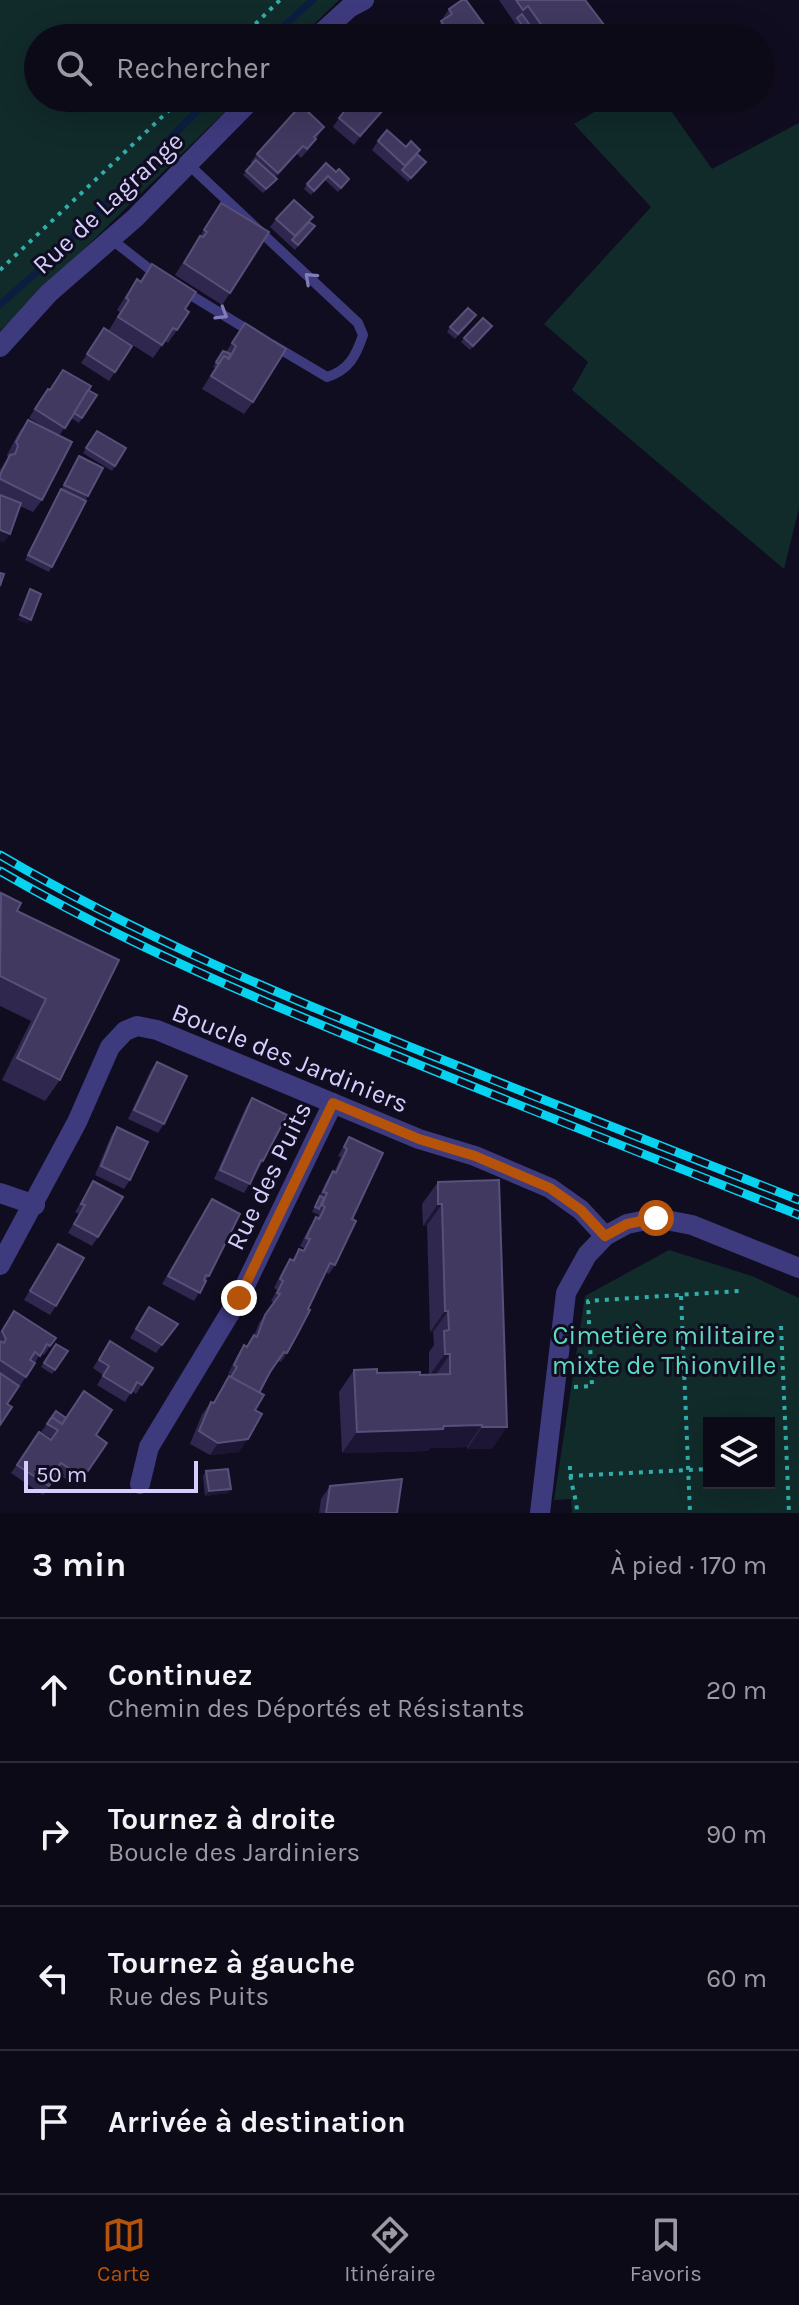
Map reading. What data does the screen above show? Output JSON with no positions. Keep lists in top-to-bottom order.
{
  "streets": {
    "street": ["Rue de Lagrange", "Boucle des Jardiniers", "Rue des Puits"]
  },
  "crossings": [
    ["Boucle des Jardiniers", "Rue des Puits"]
  ],
  "parks": ["Cimetière militaire mixte de Thionville"],
  "scale_bar": "50 m",
  "page": {
    "search": "Rechercher",
    "scale": "50 m",
    "heading": ["3 min", "À pied · 170 m"],
    "list": [
      ["Continuez", "Chemin des Déportés et Résistants", "20 m"],
      ["Tournez à droite", "Boucle des Jardiniers", "90 m"],
      ["Tournez à gauche", "Rue des Puits", "60 m"],
      "Arrivée à destination"
    ],
    "nav": ["Carte", "Itinéraire", "Favoris"]
  }
}
